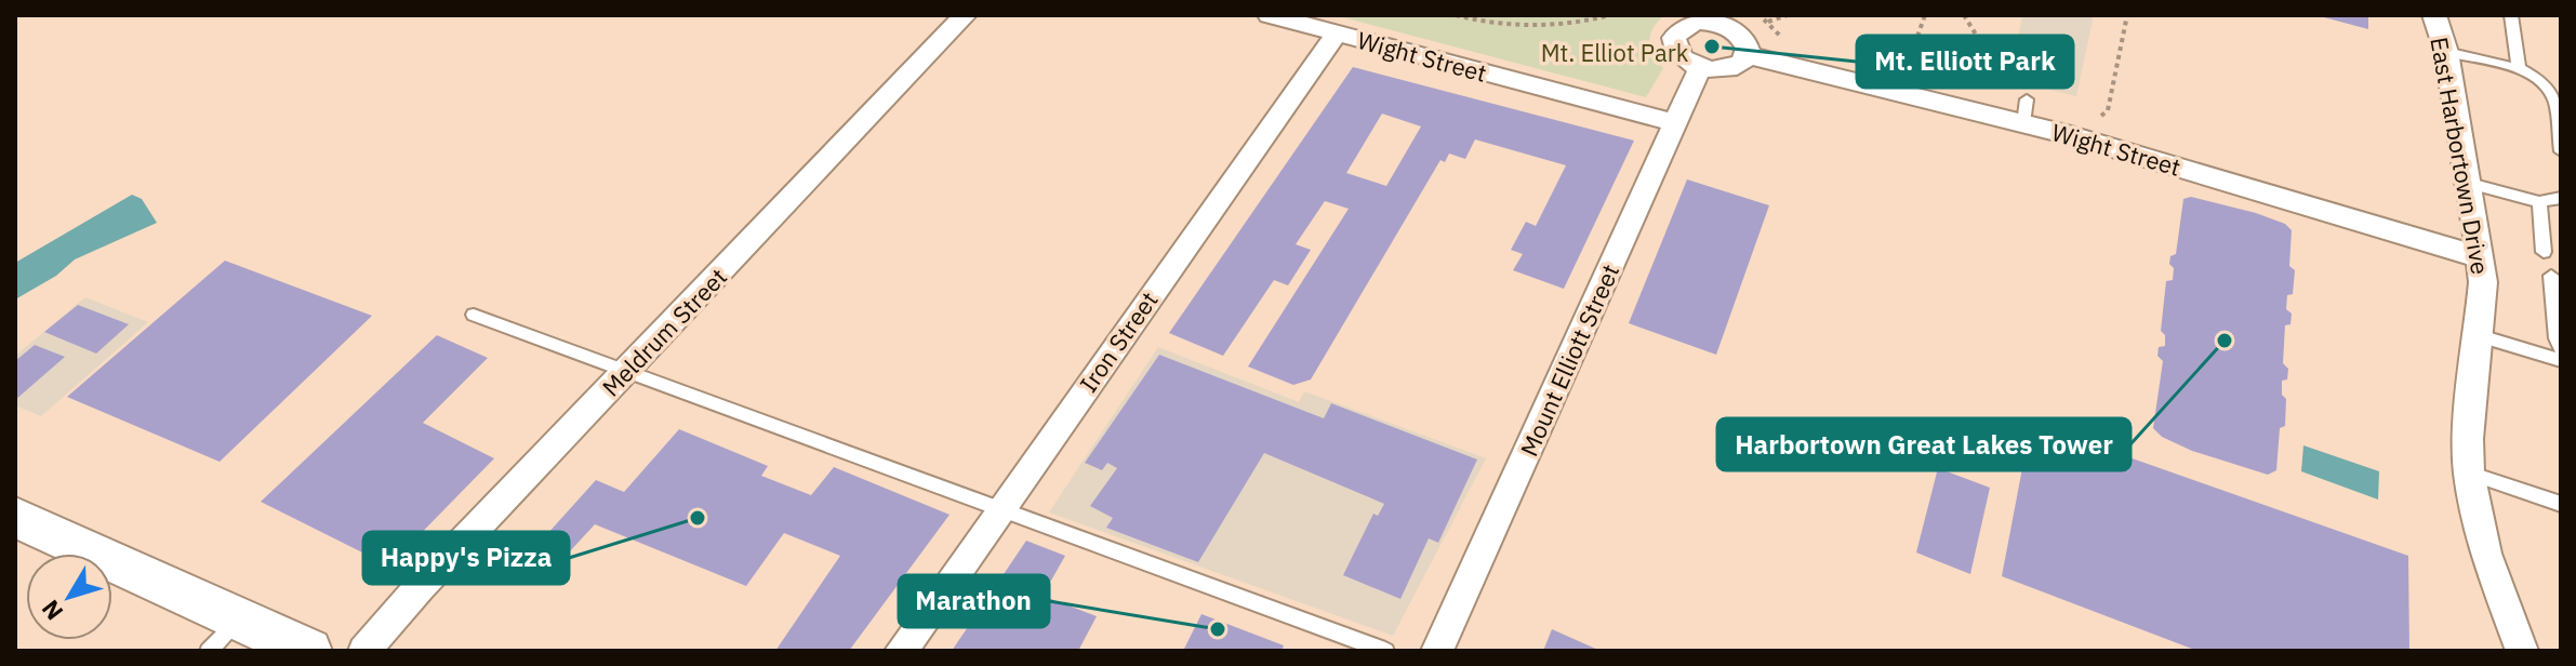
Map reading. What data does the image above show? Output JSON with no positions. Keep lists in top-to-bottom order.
{
  "streets": {
    "street": [
      "Wight Street",
      "East Harbortown Drive",
      "Meldrum Street",
      "Iron Street",
      "Mount Elliott Street"
    ]
  },
  "crossings": [
    ["Wight Street", "East Harbortown Drive"],
    ["Wight Street", "Iron Street"],
    ["Wight Street", "Mount Elliott Street"]
  ],
  "parks": ["Mt. Elliot Park"],
  "places": [
    "Mt. Elliott Park",
    "Harbortown Great Lakes Tower",
    "Happy's Pizza",
    "Marathon"
  ],
  "north": "bottom left"
}
